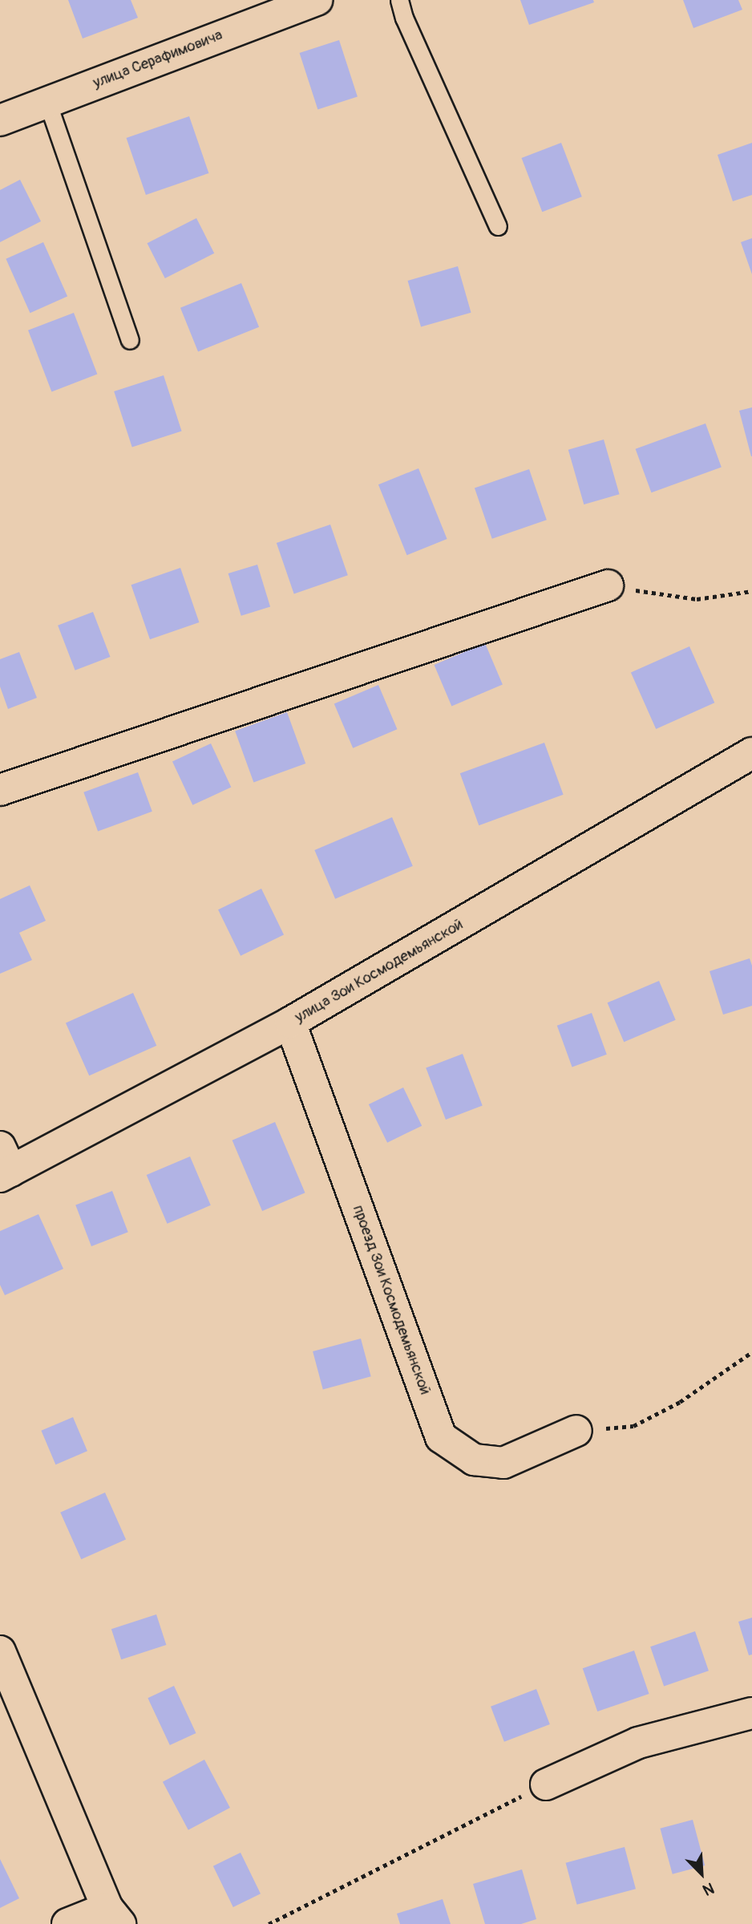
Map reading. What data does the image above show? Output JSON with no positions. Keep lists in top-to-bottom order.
{
  "streets": {
    "street": ["улица Серафимовича", "улица Зои Космодемьянской", "проезд Зои Космодемьянской"]
  },
  "crossings": [
    ["улица Зои Космодемьянской", "проезд Зои Космодемьянской"]
  ],
  "north": "bottom right"
}
